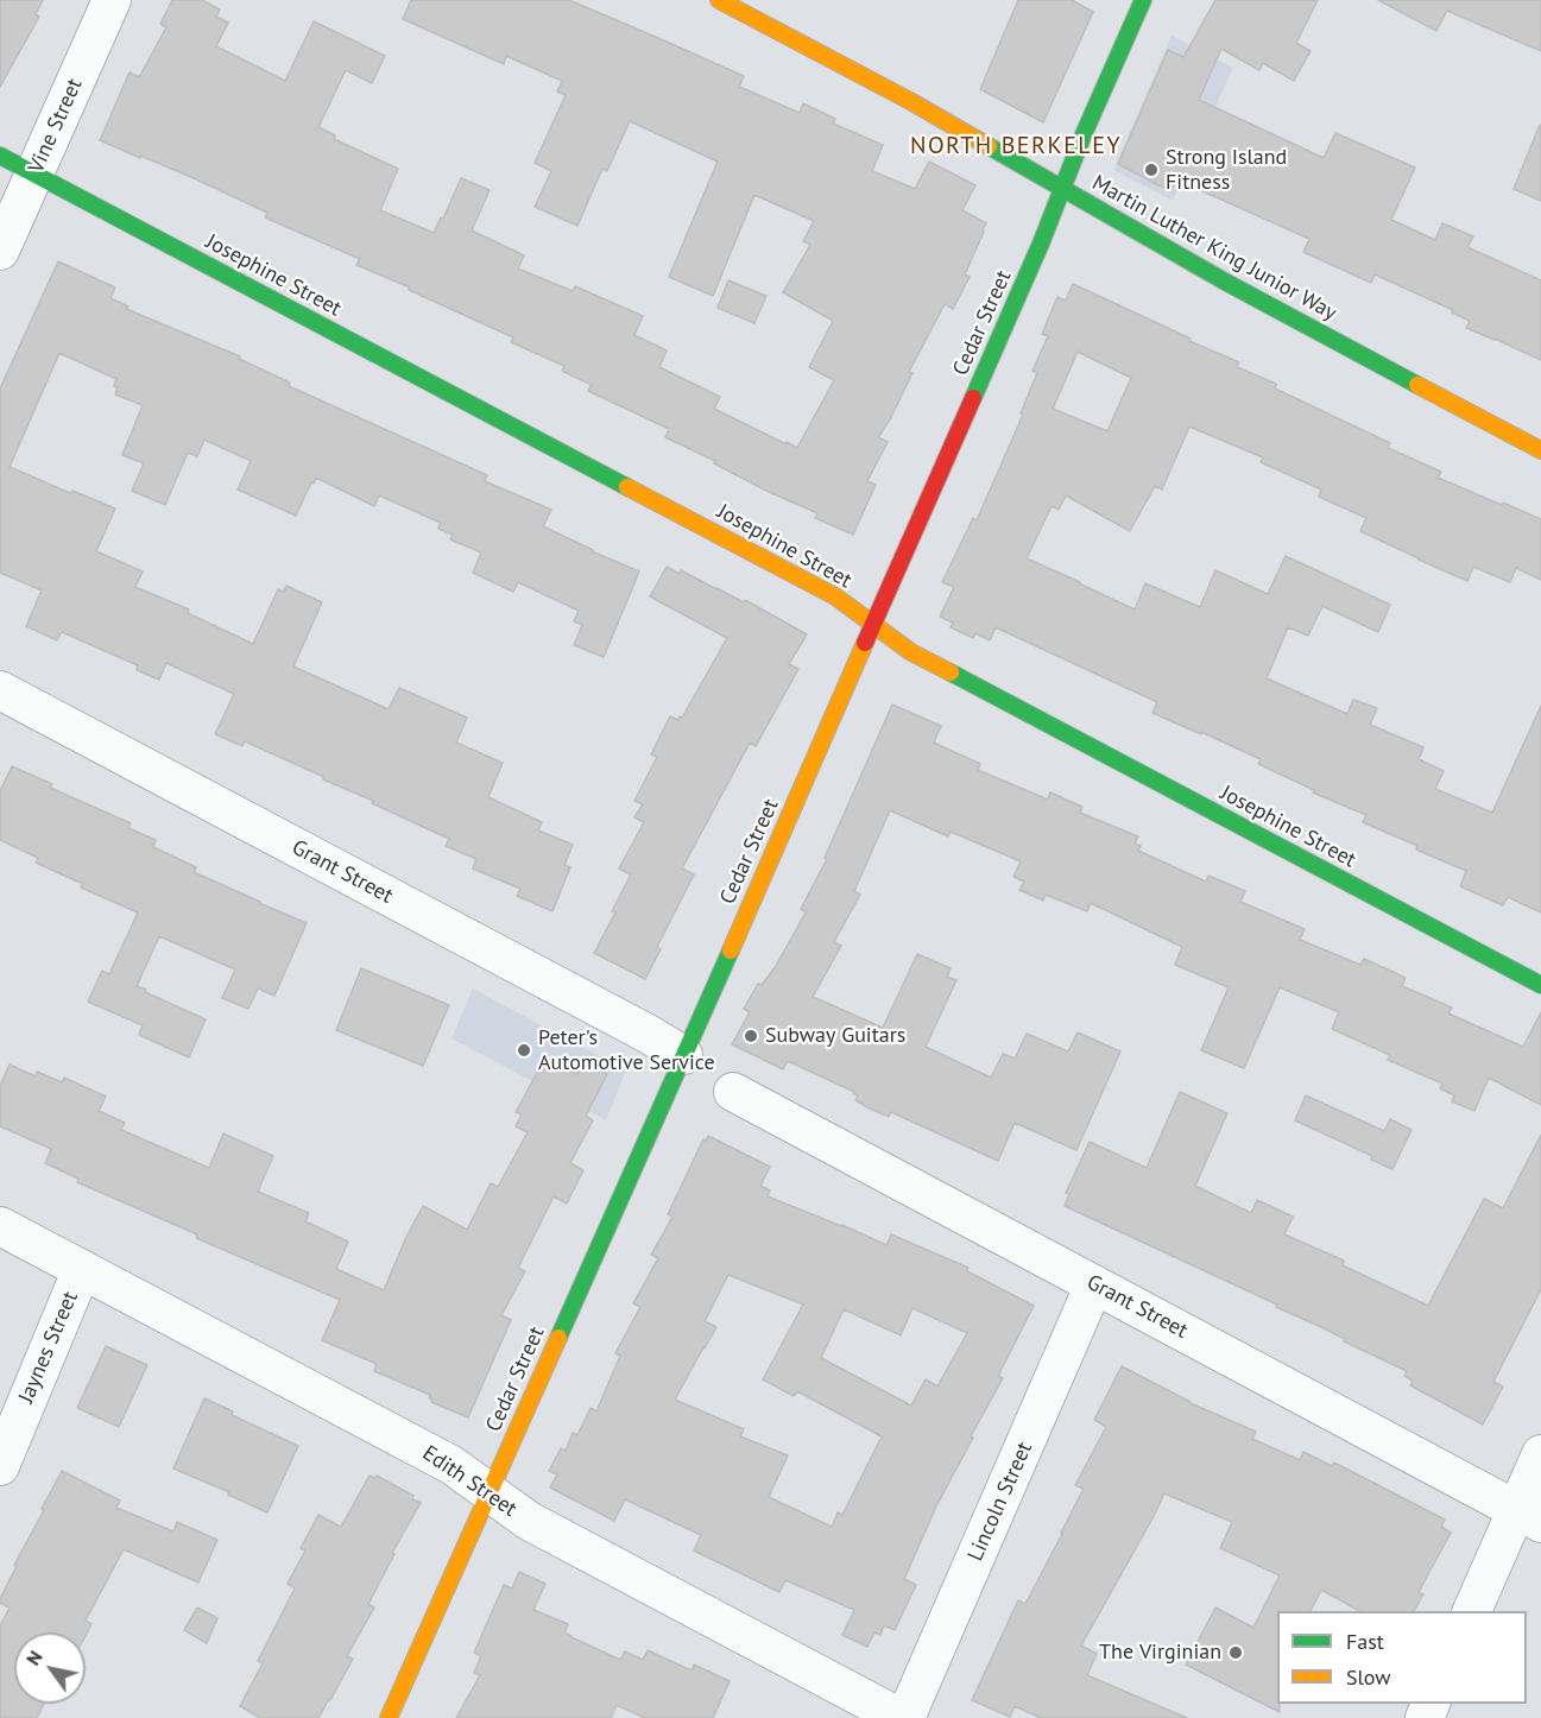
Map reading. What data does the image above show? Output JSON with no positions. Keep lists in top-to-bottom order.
{
  "streets": {
    "street": [
      "Vine Street",
      "Martin Luther King Junior Way",
      "Josephine Street",
      "Cedar Street",
      "Grant Street",
      "Jaynes Street",
      "Edith Street",
      "Lincoln Street"
    ]
  },
  "crossings": [
    ["Vine Street", "Josephine Street"],
    ["Martin Luther King Junior Way", "Cedar Street"],
    ["Josephine Street", "Cedar Street"],
    ["Cedar Street", "Grant Street"],
    ["Cedar Street", "Edith Street"],
    ["Grant Street", "Lincoln Street"],
    ["Jaynes Street", "Edith Street"],
    ["Edith Street", "Lincoln Street"]
  ],
  "districts": ["NORTH BERKELEY"],
  "places": [
    "Strong Island Fitness",
    "Subway Guitars",
    "Peter's Automotive Service",
    "The Virginian"
  ],
  "legend": ["Fast", "Slow"],
  "north": "top left"
}
